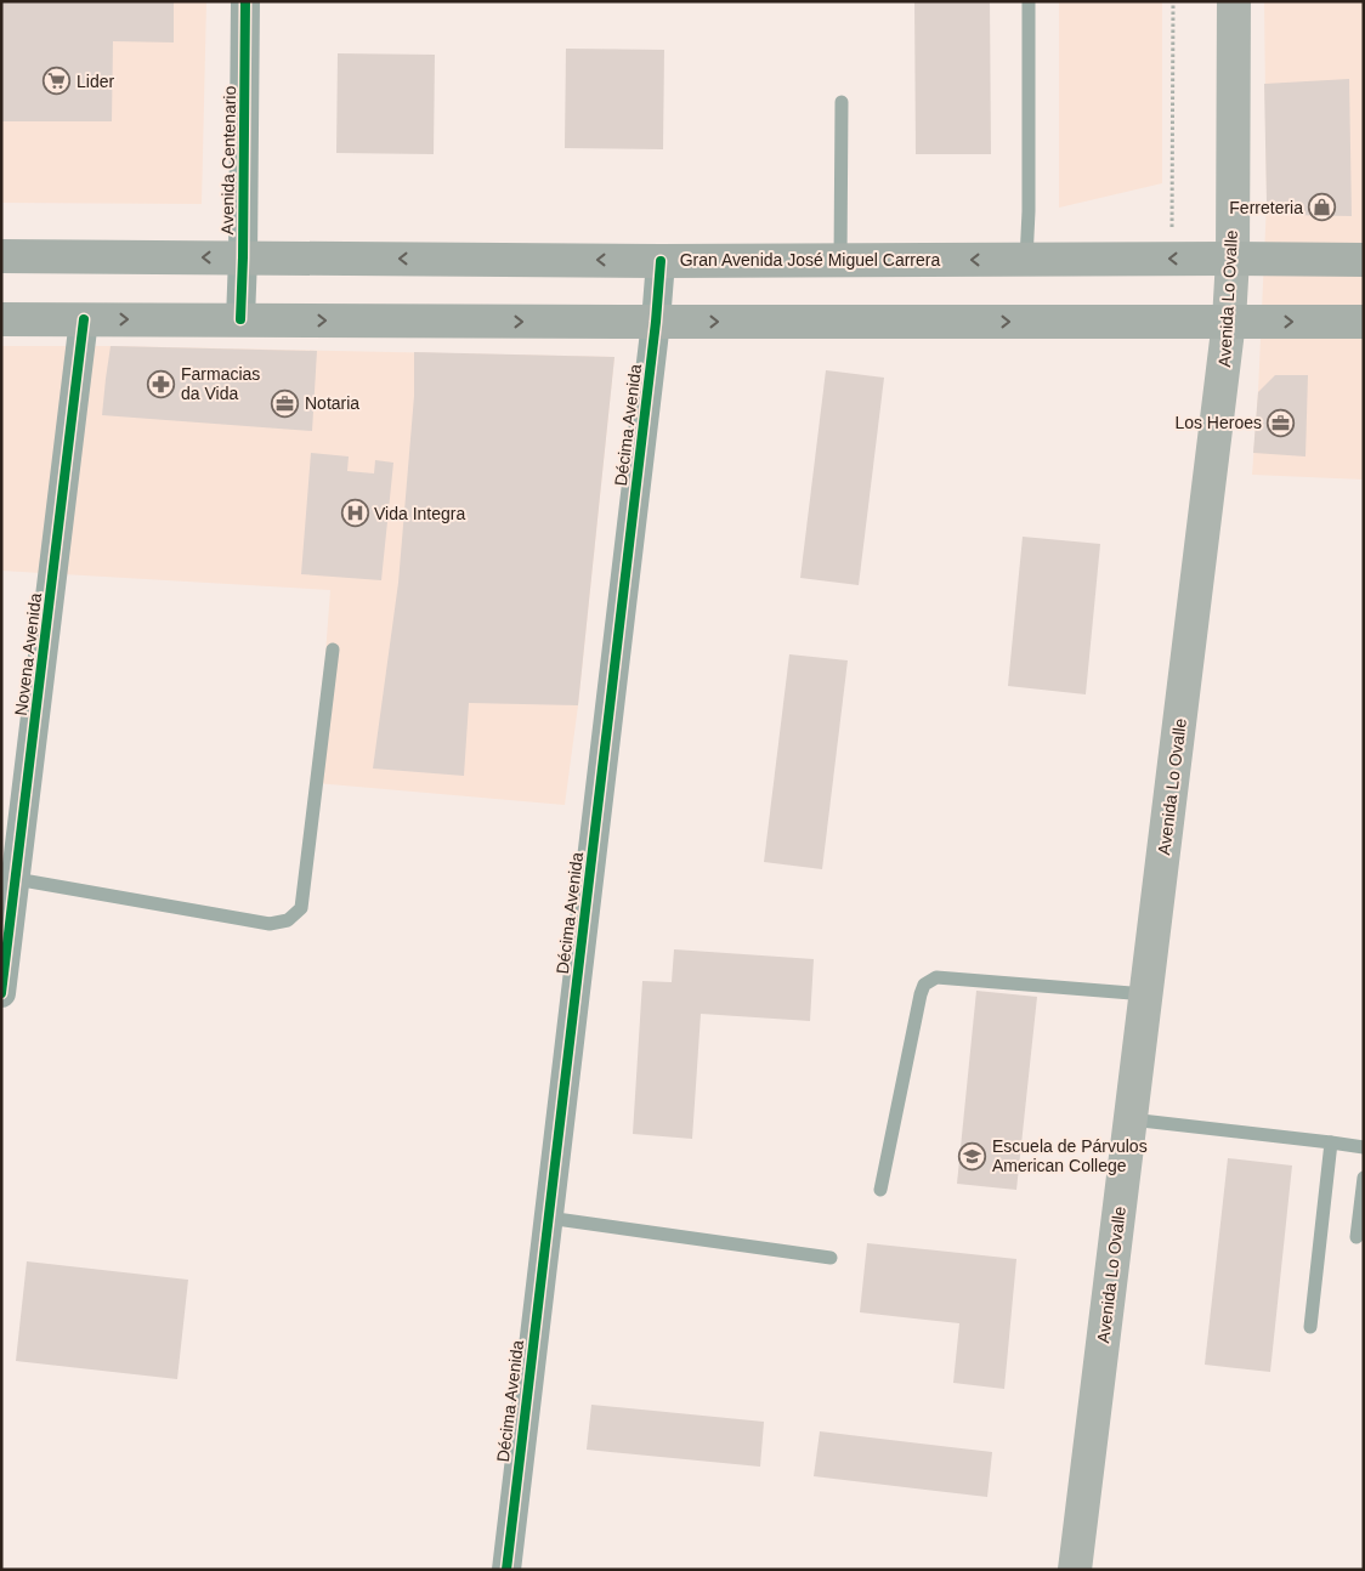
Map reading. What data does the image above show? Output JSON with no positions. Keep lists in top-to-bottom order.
{
  "streets": {
    "main road": ["Gran Avenida José Miguel Carrera", "Avenida Lo Ovalle"],
    "street": ["Avenida Centenario", "Décima Avenida", "Novena Avenida"]
  },
  "crossings": [
    ["Avenida Centenario", "Gran Avenida José Miguel Carrera"],
    ["Gran Avenida José Miguel Carrera", "Avenida Lo Ovalle"],
    ["Gran Avenida José Miguel Carrera", "Décima Avenida"]
  ],
  "places": {
    "supermarket": ["Lider"],
    "shop": ["Ferreteria"],
    "pharmacy": ["Farmacias da Vida"],
    "office": ["Notaria", "Los Heroes"],
    "hospital": ["Vida Integra"],
    "school or university": ["Escuela de Párvulos American College"]
  }
}
